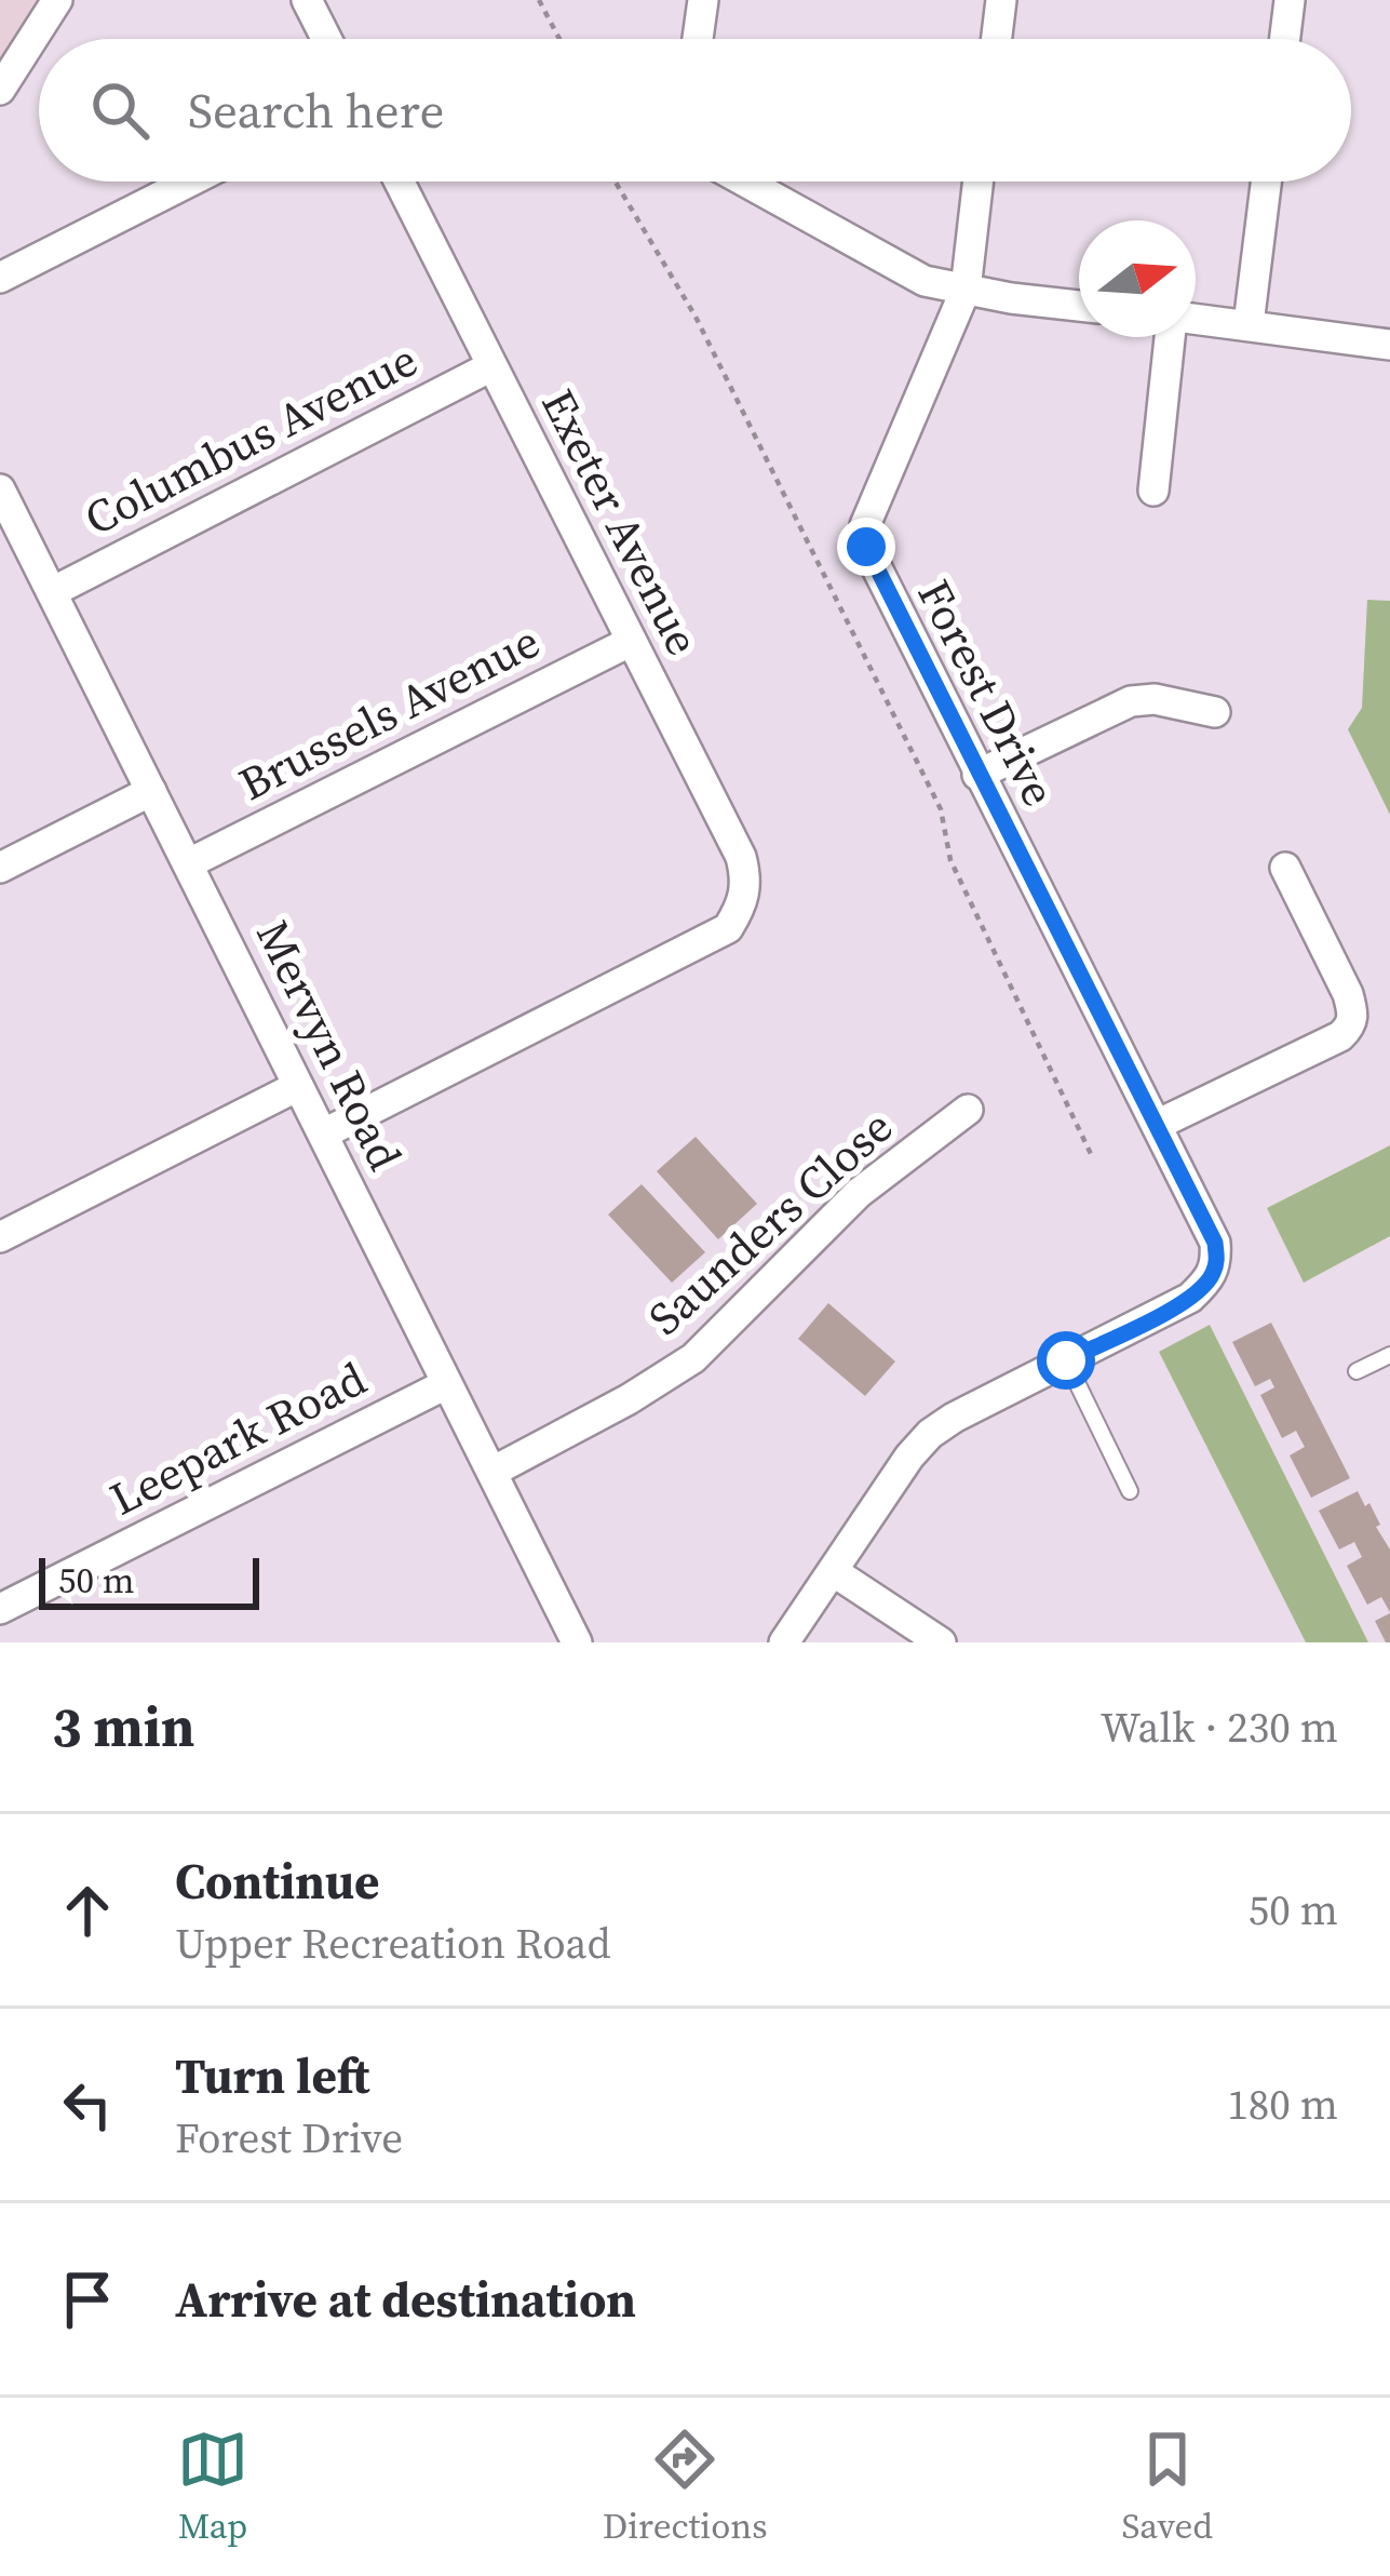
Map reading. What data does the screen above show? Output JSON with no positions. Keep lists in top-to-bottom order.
{
  "streets": {
    "street": [
      "Columbus Avenue",
      "Exeter Avenue",
      "Forest Drive",
      "Brussels Avenue",
      "Mervyn Road",
      "Saunders Close",
      "Leepark Road"
    ]
  },
  "crossings": [
    ["Columbus Avenue", "Exeter Avenue"],
    ["Columbus Avenue", "Mervyn Road"],
    ["Exeter Avenue", "Brussels Avenue"],
    ["Exeter Avenue", "Mervyn Road"],
    ["Brussels Avenue", "Mervyn Road"],
    ["Mervyn Road", "Saunders Close"],
    ["Mervyn Road", "Leepark Road"]
  ],
  "scale_bar": "50 m",
  "north": "right",
  "page": {
    "search": "Search here",
    "scale": "50 m",
    "heading": ["3 min", "Walk · 230 m"],
    "list": [
      ["Continue", "Upper Recreation Road", "50 m"],
      ["Turn left", "Forest Drive", "180 m"],
      "Arrive at destination"
    ],
    "nav": ["Map", "Directions", "Saved"]
  }
}
